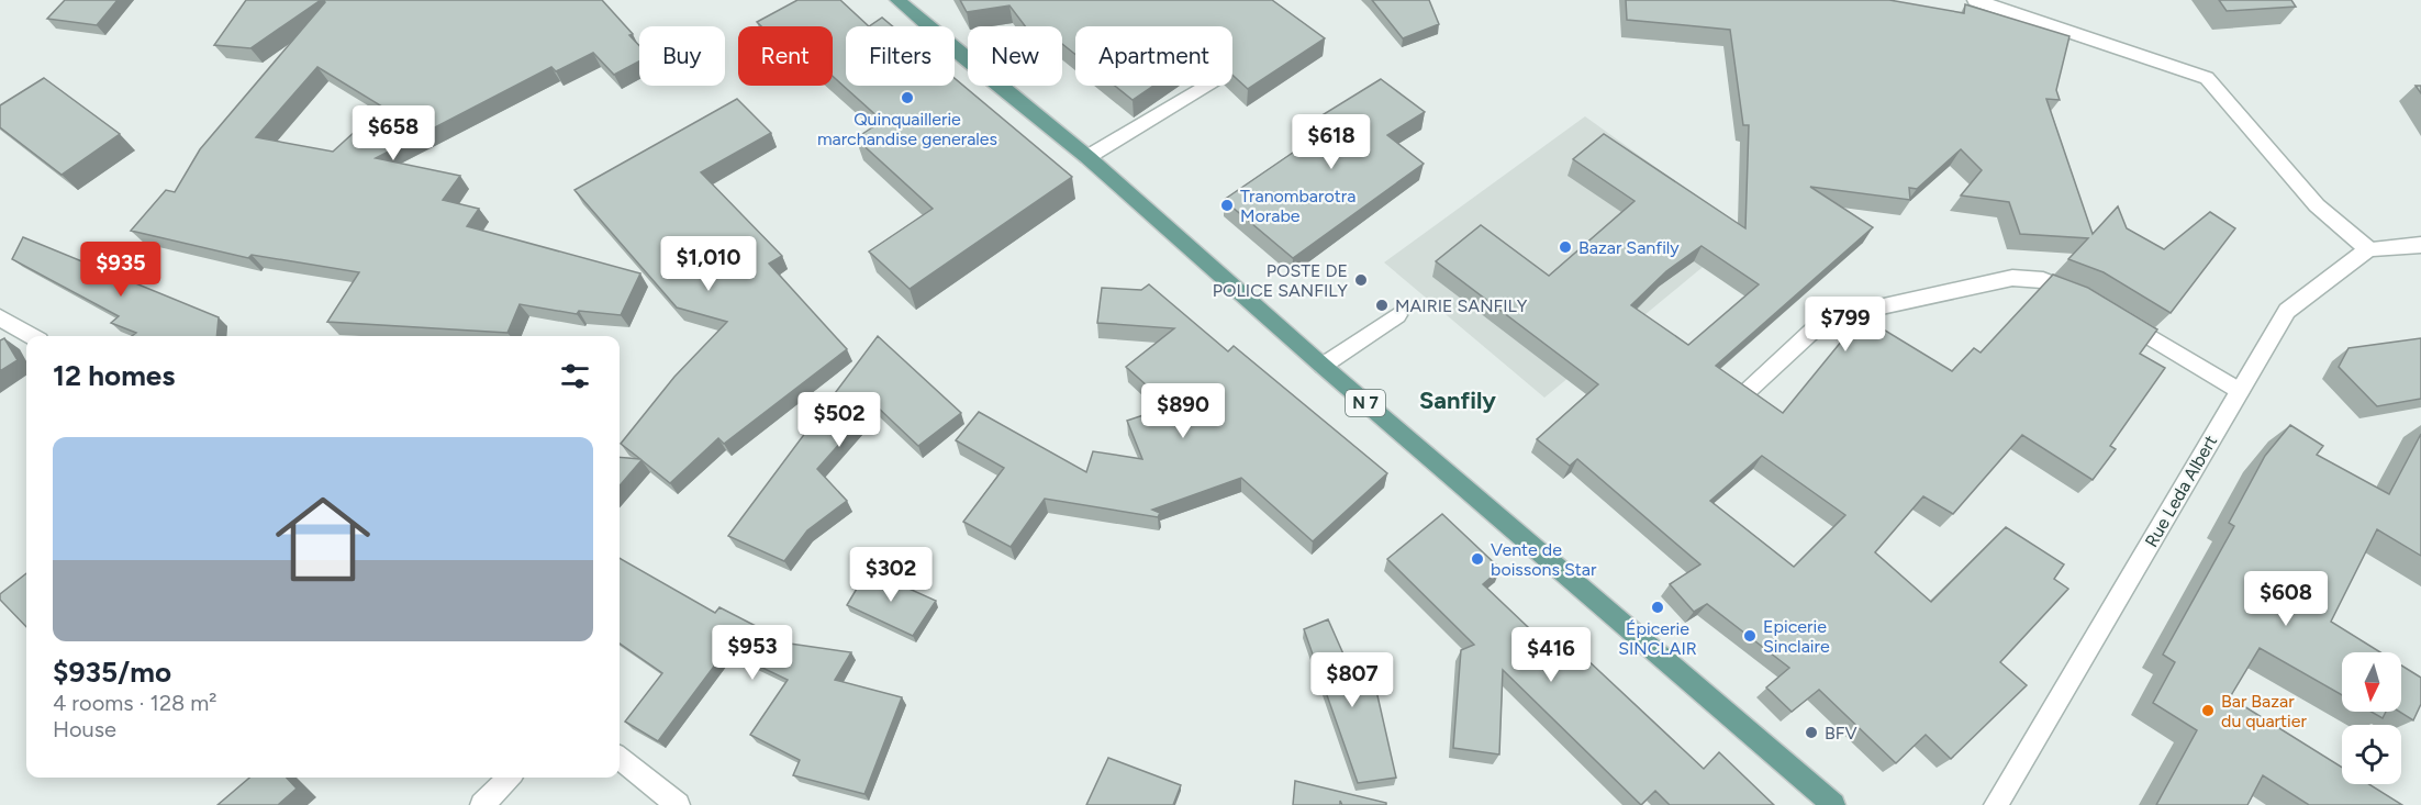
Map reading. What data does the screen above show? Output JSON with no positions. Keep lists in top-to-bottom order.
{
  "streets": {
    "main road": ["N 7"],
    "street": ["Rue Leda Albert"]
  },
  "districts": ["Sanfily"],
  "places": [
    "Quinquaillerie marchandise generales",
    "Tranombarotra Morabe",
    "Bazar Sanfily",
    "POSTE DE POLICE SANFILY",
    "MAIRIE SANFILY",
    "Vente de boissons Star",
    "Épicerie SINCLAIR",
    "Epicerie Sinclaire",
    "Bar Bazar du quartier",
    "BFV"
  ],
  "north": "bottom",
  "page": {
    "chip": [
      "Buy",
      "Rent",
      "Filters",
      "New",
      "Apartment"
    ],
    "price": [
      "$658",
      "$618",
      "$1,010",
      "$935",
      "$799",
      "$890",
      "$502",
      "$302",
      "$608",
      "$953",
      "$416",
      "$807"
    ],
    "heading": "12 homes",
    "list": [
      {
        "name": "$935/mo",
        "note": "4 rooms · 128 m² · House"
      }
    ]
  }
}
